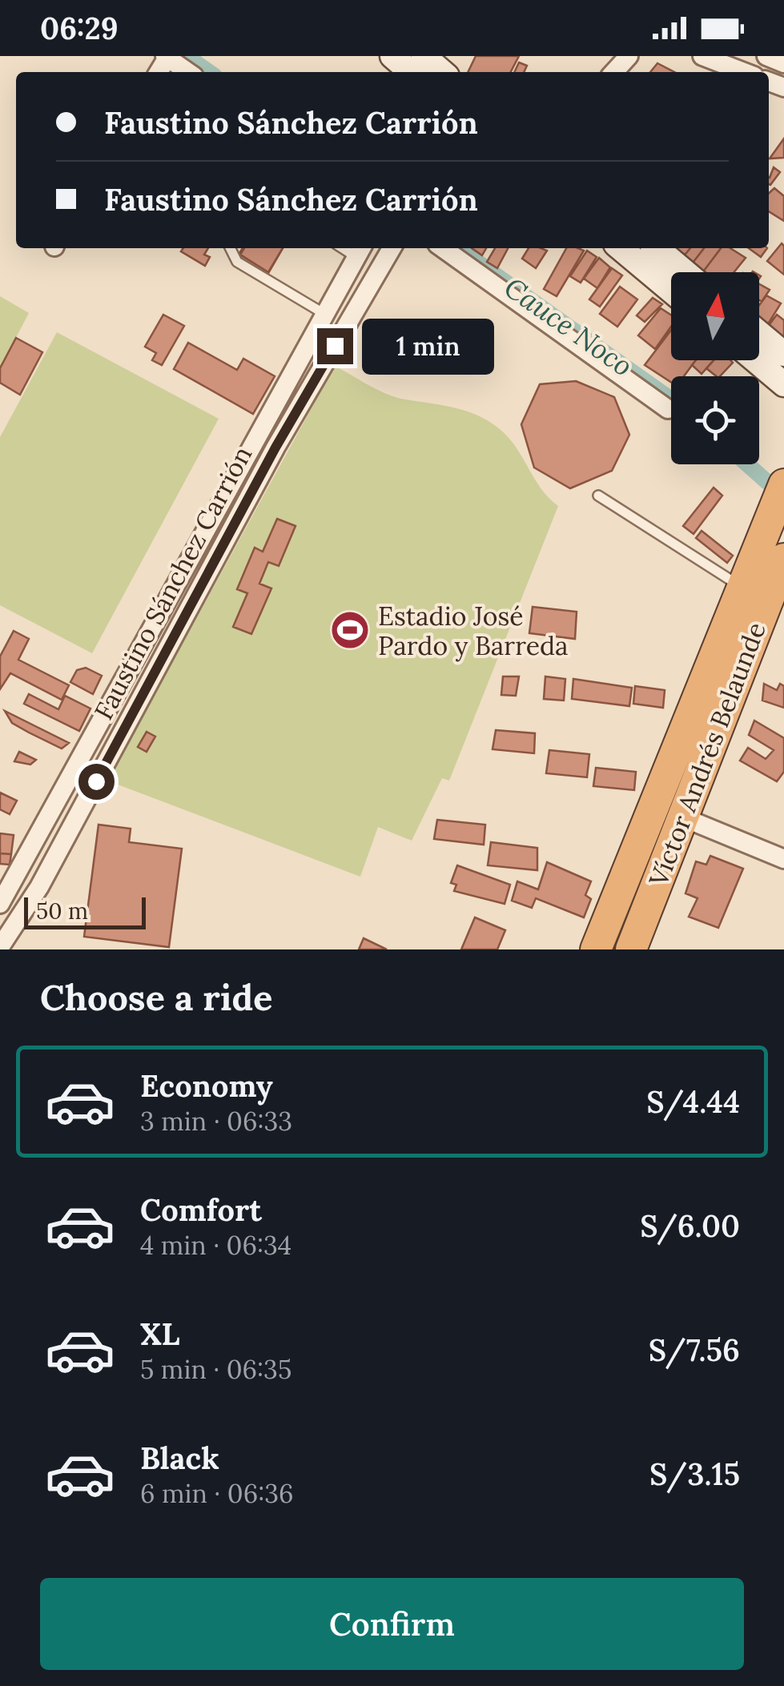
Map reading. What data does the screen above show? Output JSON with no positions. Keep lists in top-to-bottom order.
{
  "streets": {
    "highway": ["Víctor Andrés Belaunde"],
    "street": ["Faustino Sánchez Carrión"]
  },
  "water": ["Cauce Noco"],
  "places": {
    "sports": ["Estadio José Pardo y Barreda"]
  },
  "scale_bar": "50 m",
  "north": "top",
  "page": {
    "status": "06:29",
    "banner": ["Faustino Sánchez Carrión", "Faustino Sánchez Carrión"],
    "bubble": "1 min",
    "scale": "50 m",
    "heading": "Choose a ride",
    "list": [
      {
        "name": "Economy",
        "note": "3 min · 06:33",
        "value": "S/4.44"
      },
      {
        "name": "Comfort",
        "note": "4 min · 06:34",
        "value": "S/6.00"
      },
      {
        "name": "XL",
        "note": "5 min · 06:35",
        "value": "S/7.56"
      },
      {
        "name": "Black",
        "note": "6 min · 06:36",
        "value": "S/3.15"
      }
    ],
    "buttons": "Confirm"
  }
}
